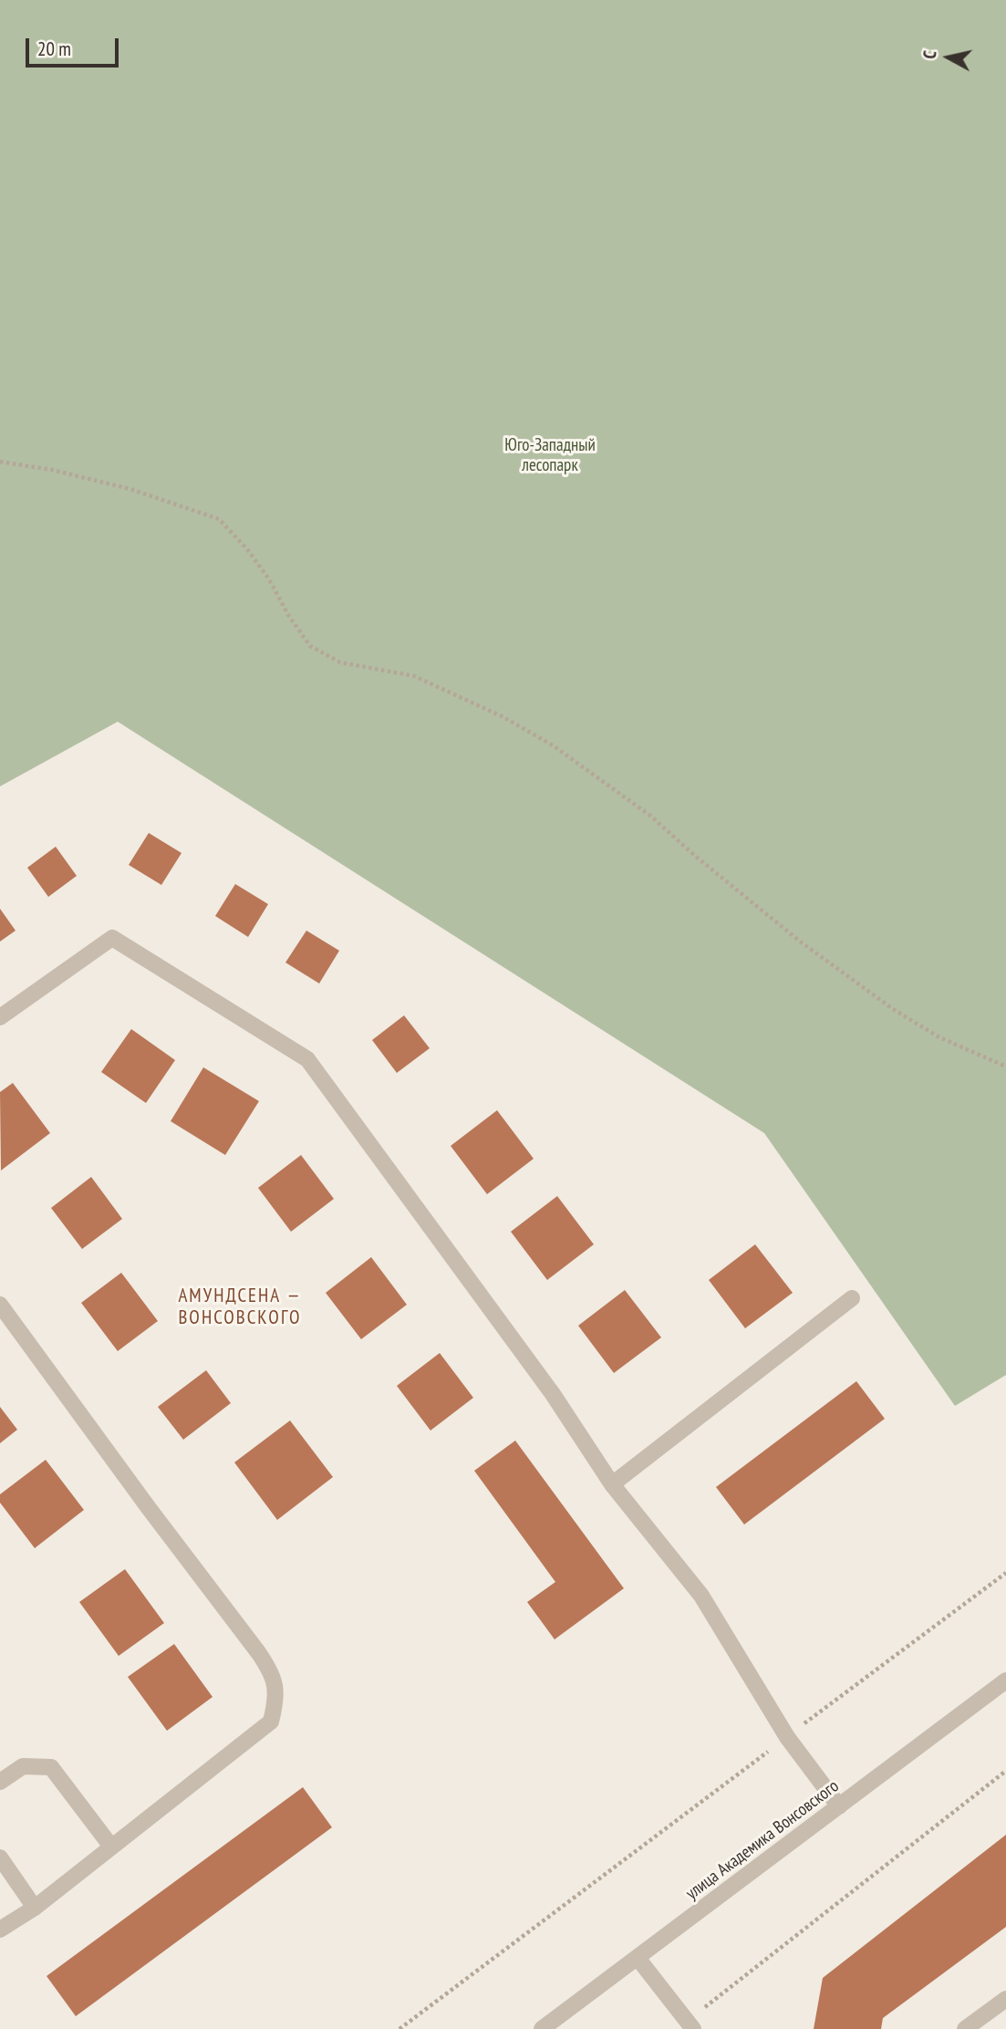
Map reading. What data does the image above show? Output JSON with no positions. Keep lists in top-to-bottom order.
{
  "streets": {
    "street": ["улица Академика Вонсовского"]
  },
  "districts": ["АМУНДСЕНА — ВОНСОВСКОГО"],
  "parks": ["Юго-Западный лесопарк"],
  "scale_bar": "20 m",
  "north": "left"
}
